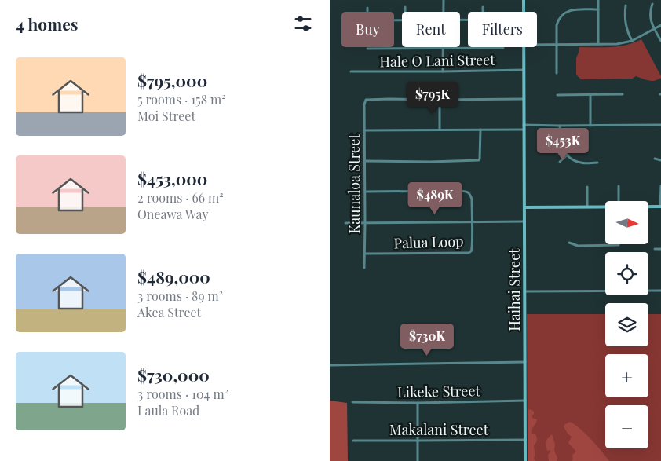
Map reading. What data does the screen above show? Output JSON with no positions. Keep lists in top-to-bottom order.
{
  "streets": {
    "street": [
      "Hale O Lani Street",
      "Kaunaloa Street",
      "Palua Loop",
      "Haihai Street",
      "Likeke Street",
      "Makalani Street"
    ]
  },
  "crossings": [
    ["Hale O Lani Street", "Haihai Street"],
    ["Kaunaloa Street", "Palua Loop"],
    ["Haihai Street", "Likeke Street"],
    ["Haihai Street", "Makalani Street"]
  ],
  "north": "right",
  "page": {
    "heading": "4 homes",
    "chip": ["Buy", "Rent", "Filters"],
    "list": [
      {
        "name": "$795,000",
        "note": "5 rooms · 158 m² · Moi Street"
      },
      {
        "name": "$453,000",
        "note": "2 rooms · 66 m² · Oneawa Way"
      },
      {
        "name": "$489,000",
        "note": "3 rooms · 89 m² · Akea Street"
      },
      {
        "name": "$730,000",
        "note": "3 rooms · 104 m² · Laula Road"
      }
    ],
    "price": [
      "$795K",
      "$453K",
      "$489K",
      "$730K"
    ],
    "map_buttons": ["+", "−"]
  }
}
